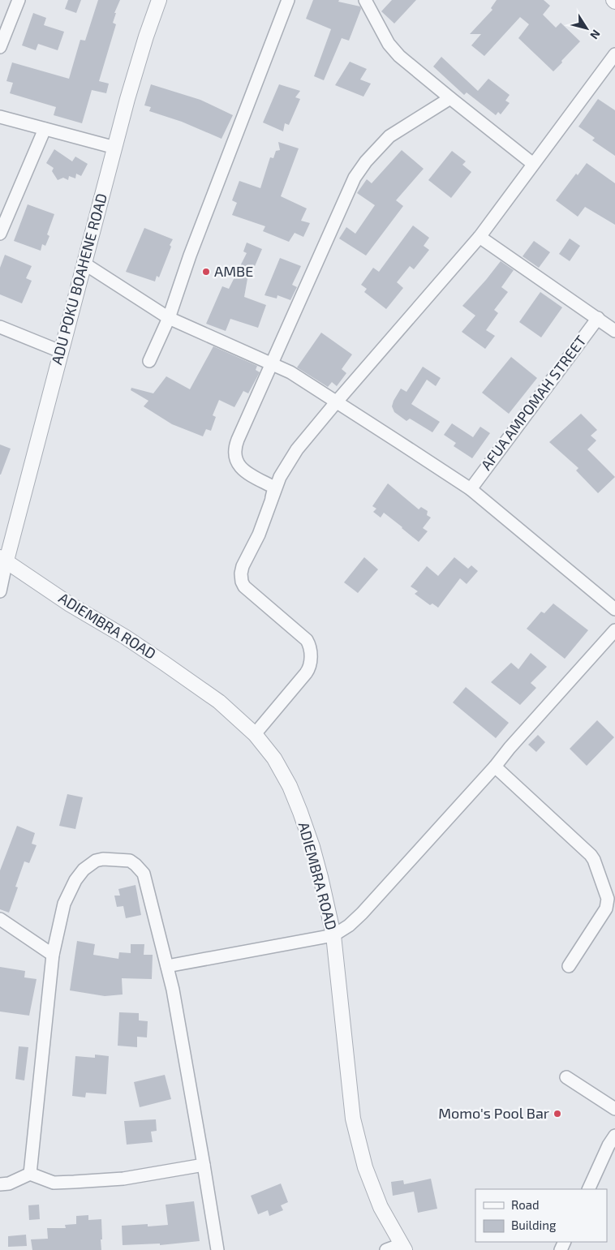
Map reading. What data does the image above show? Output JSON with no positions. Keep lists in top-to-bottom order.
{
  "streets": {
    "street": ["ADU POKU BOAHENE ROAD", "AFUA AMPOMAH STREET", "ADIEMBRA ROAD"]
  },
  "crossings": [
    ["ADU POKU BOAHENE ROAD", "ADIEMBRA ROAD"]
  ],
  "places": ["AMBE", "Momo's Pool Bar"],
  "legend": ["Road", "Building"],
  "north": "bottom right"
}
